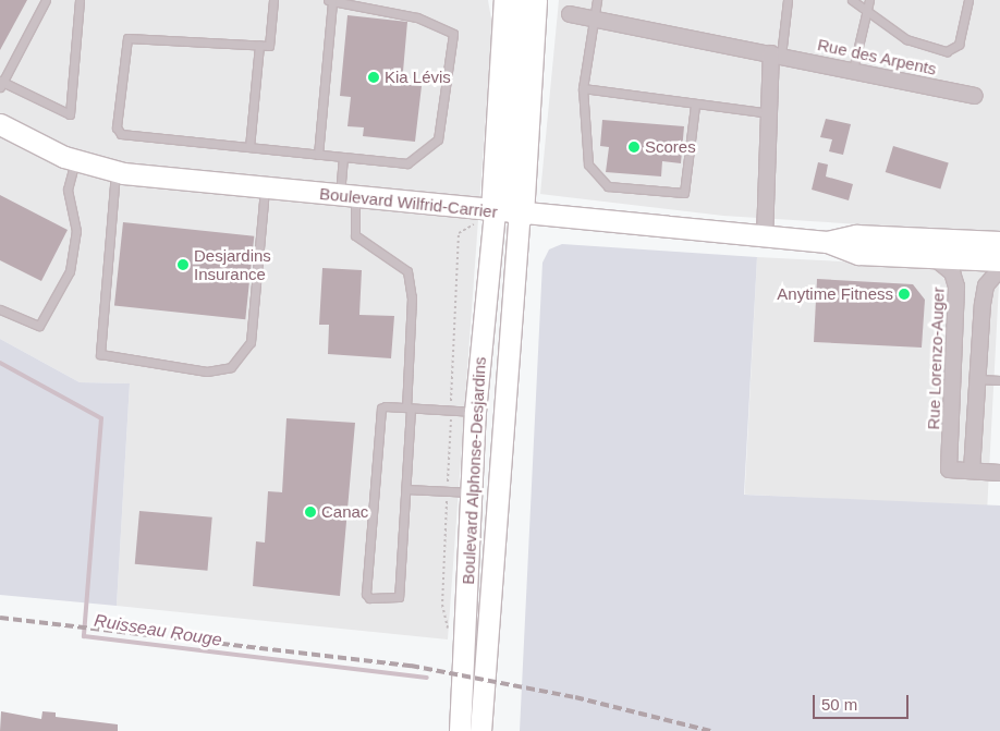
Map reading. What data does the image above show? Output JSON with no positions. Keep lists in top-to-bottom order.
{
  "streets": {
    "street": [
      "Rue des Arpents",
      "Boulevard Wilfrid-Carrier",
      "Rue Lorenzo-Auger",
      "Boulevard Alphonse-Desjardins"
    ]
  },
  "crossings": [
    ["Boulevard Wilfrid-Carrier", "Rue Lorenzo-Auger"],
    ["Boulevard Wilfrid-Carrier", "Boulevard Alphonse-Desjardins"]
  ],
  "water": ["Ruisseau Rouge"],
  "places": [
    "Kia Lévis",
    "Scores",
    "Desjardins Insurance",
    "Anytime Fitness",
    "Canac"
  ],
  "scale_bar": "50 m"
}
